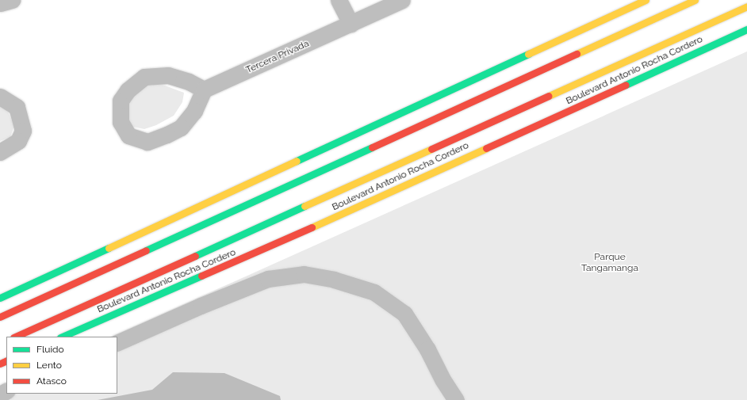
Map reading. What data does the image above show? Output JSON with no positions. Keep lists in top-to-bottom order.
{
  "streets": {
    "main road": ["Boulevard Antonio Rocha Cordero"],
    "street": ["Tercera Privada"]
  },
  "parks": ["Parque Tangamanga"],
  "legend": ["Fluido", "Lento", "Atasco"]
}
